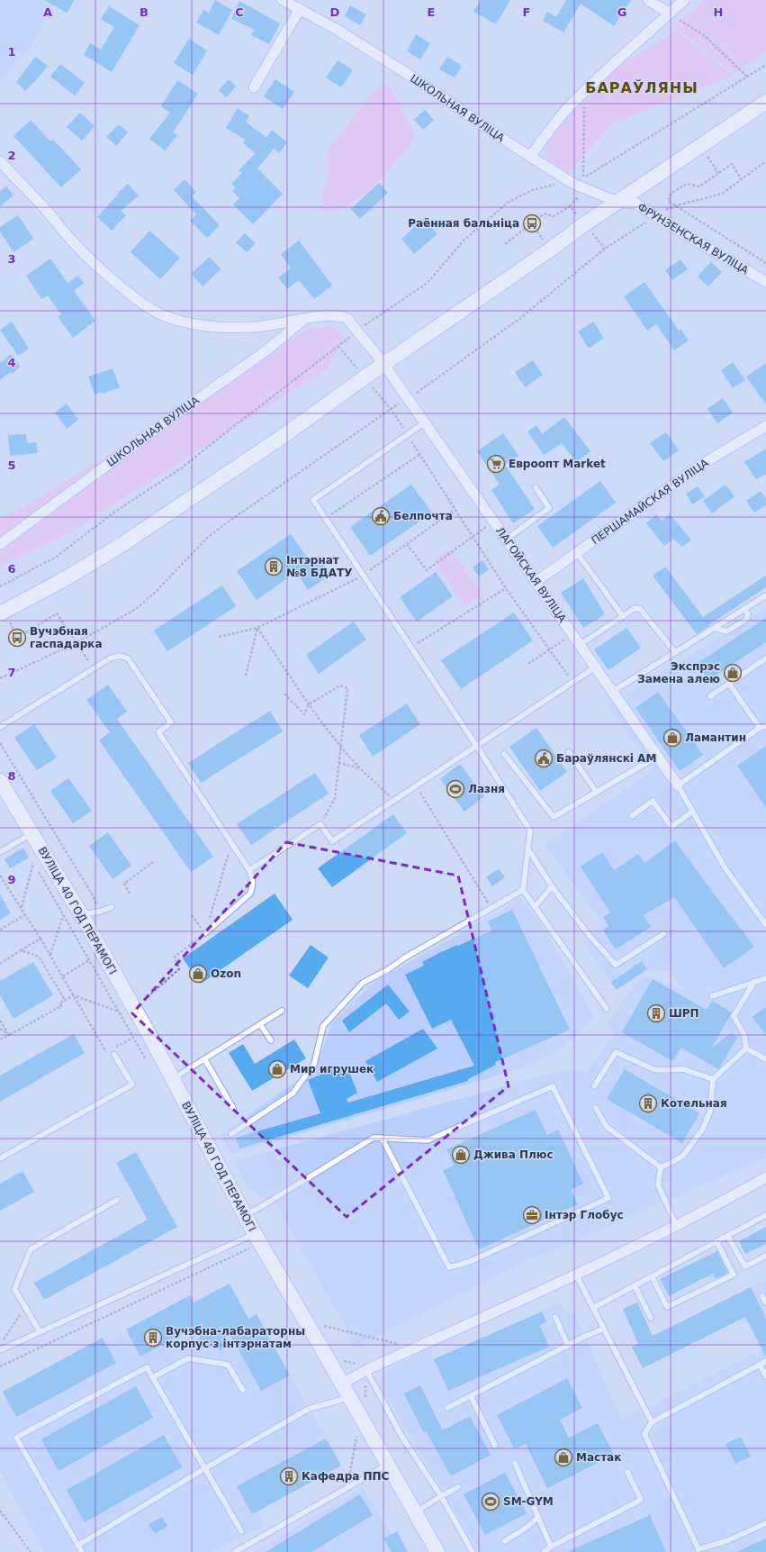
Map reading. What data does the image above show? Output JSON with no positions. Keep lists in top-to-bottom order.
{
  "streets": {
    "main road": ["ВУЛІЦА 40 ГОД ПЕРАМОГІ"],
    "street": [
      "ШКОЛЬНАЯ ВУЛІЦА",
      "ФРУНЗЕНСКАЯ ВУЛІЦА",
      "ПЕРШАМАЙСКАЯ ВУЛІЦА",
      "ЛАГОЙСКАЯ ВУЛІЦА"
    ]
  },
  "crossings": [
    ["ШКОЛЬНАЯ ВУЛІЦА", "ФРУНЗЕНСКАЯ ВУЛІЦА"],
    ["ШКОЛЬНАЯ ВУЛІЦА", "ЛАГОЙСКАЯ ВУЛІЦА"],
    ["ПЕРШАМАЙСКАЯ ВУЛІЦА", "ЛАГОЙСКАЯ ВУЛІЦА"]
  ],
  "districts": ["БАРАЎЛЯНЫ"],
  "places": {
    "bus stop": ["Раённая бальніца", "Вучэбная гаспадарка"],
    "supermarket": ["Евроопт Market"],
    "public building": ["Белпочта", "Бараўлянскі АМ"],
    "building": [
      "Інтэрнат №8 БДАТУ",
      "ШРП",
      "Котельная",
      "Вучэбна-лабараторны корпус з інтэрнатам",
      "Кафедра ППС"
    ],
    "shop": [
      "Экспрэс Замена алею",
      "Ламантин",
      "Ozon",
      "Мир игрушек",
      "Джива Плюс",
      "Мастак"
    ],
    "sports": ["Лазня", "SM-GYM"],
    "office": ["Інтэр Глобус"]
  },
  "grid": {
    "columns": [
      "A",
      "B",
      "C",
      "D",
      "E",
      "F",
      "G",
      "H"
    ],
    "rows": [
      "1",
      "2",
      "3",
      "4",
      "5",
      "6",
      "7",
      "8",
      "9"
    ]
  }
}
